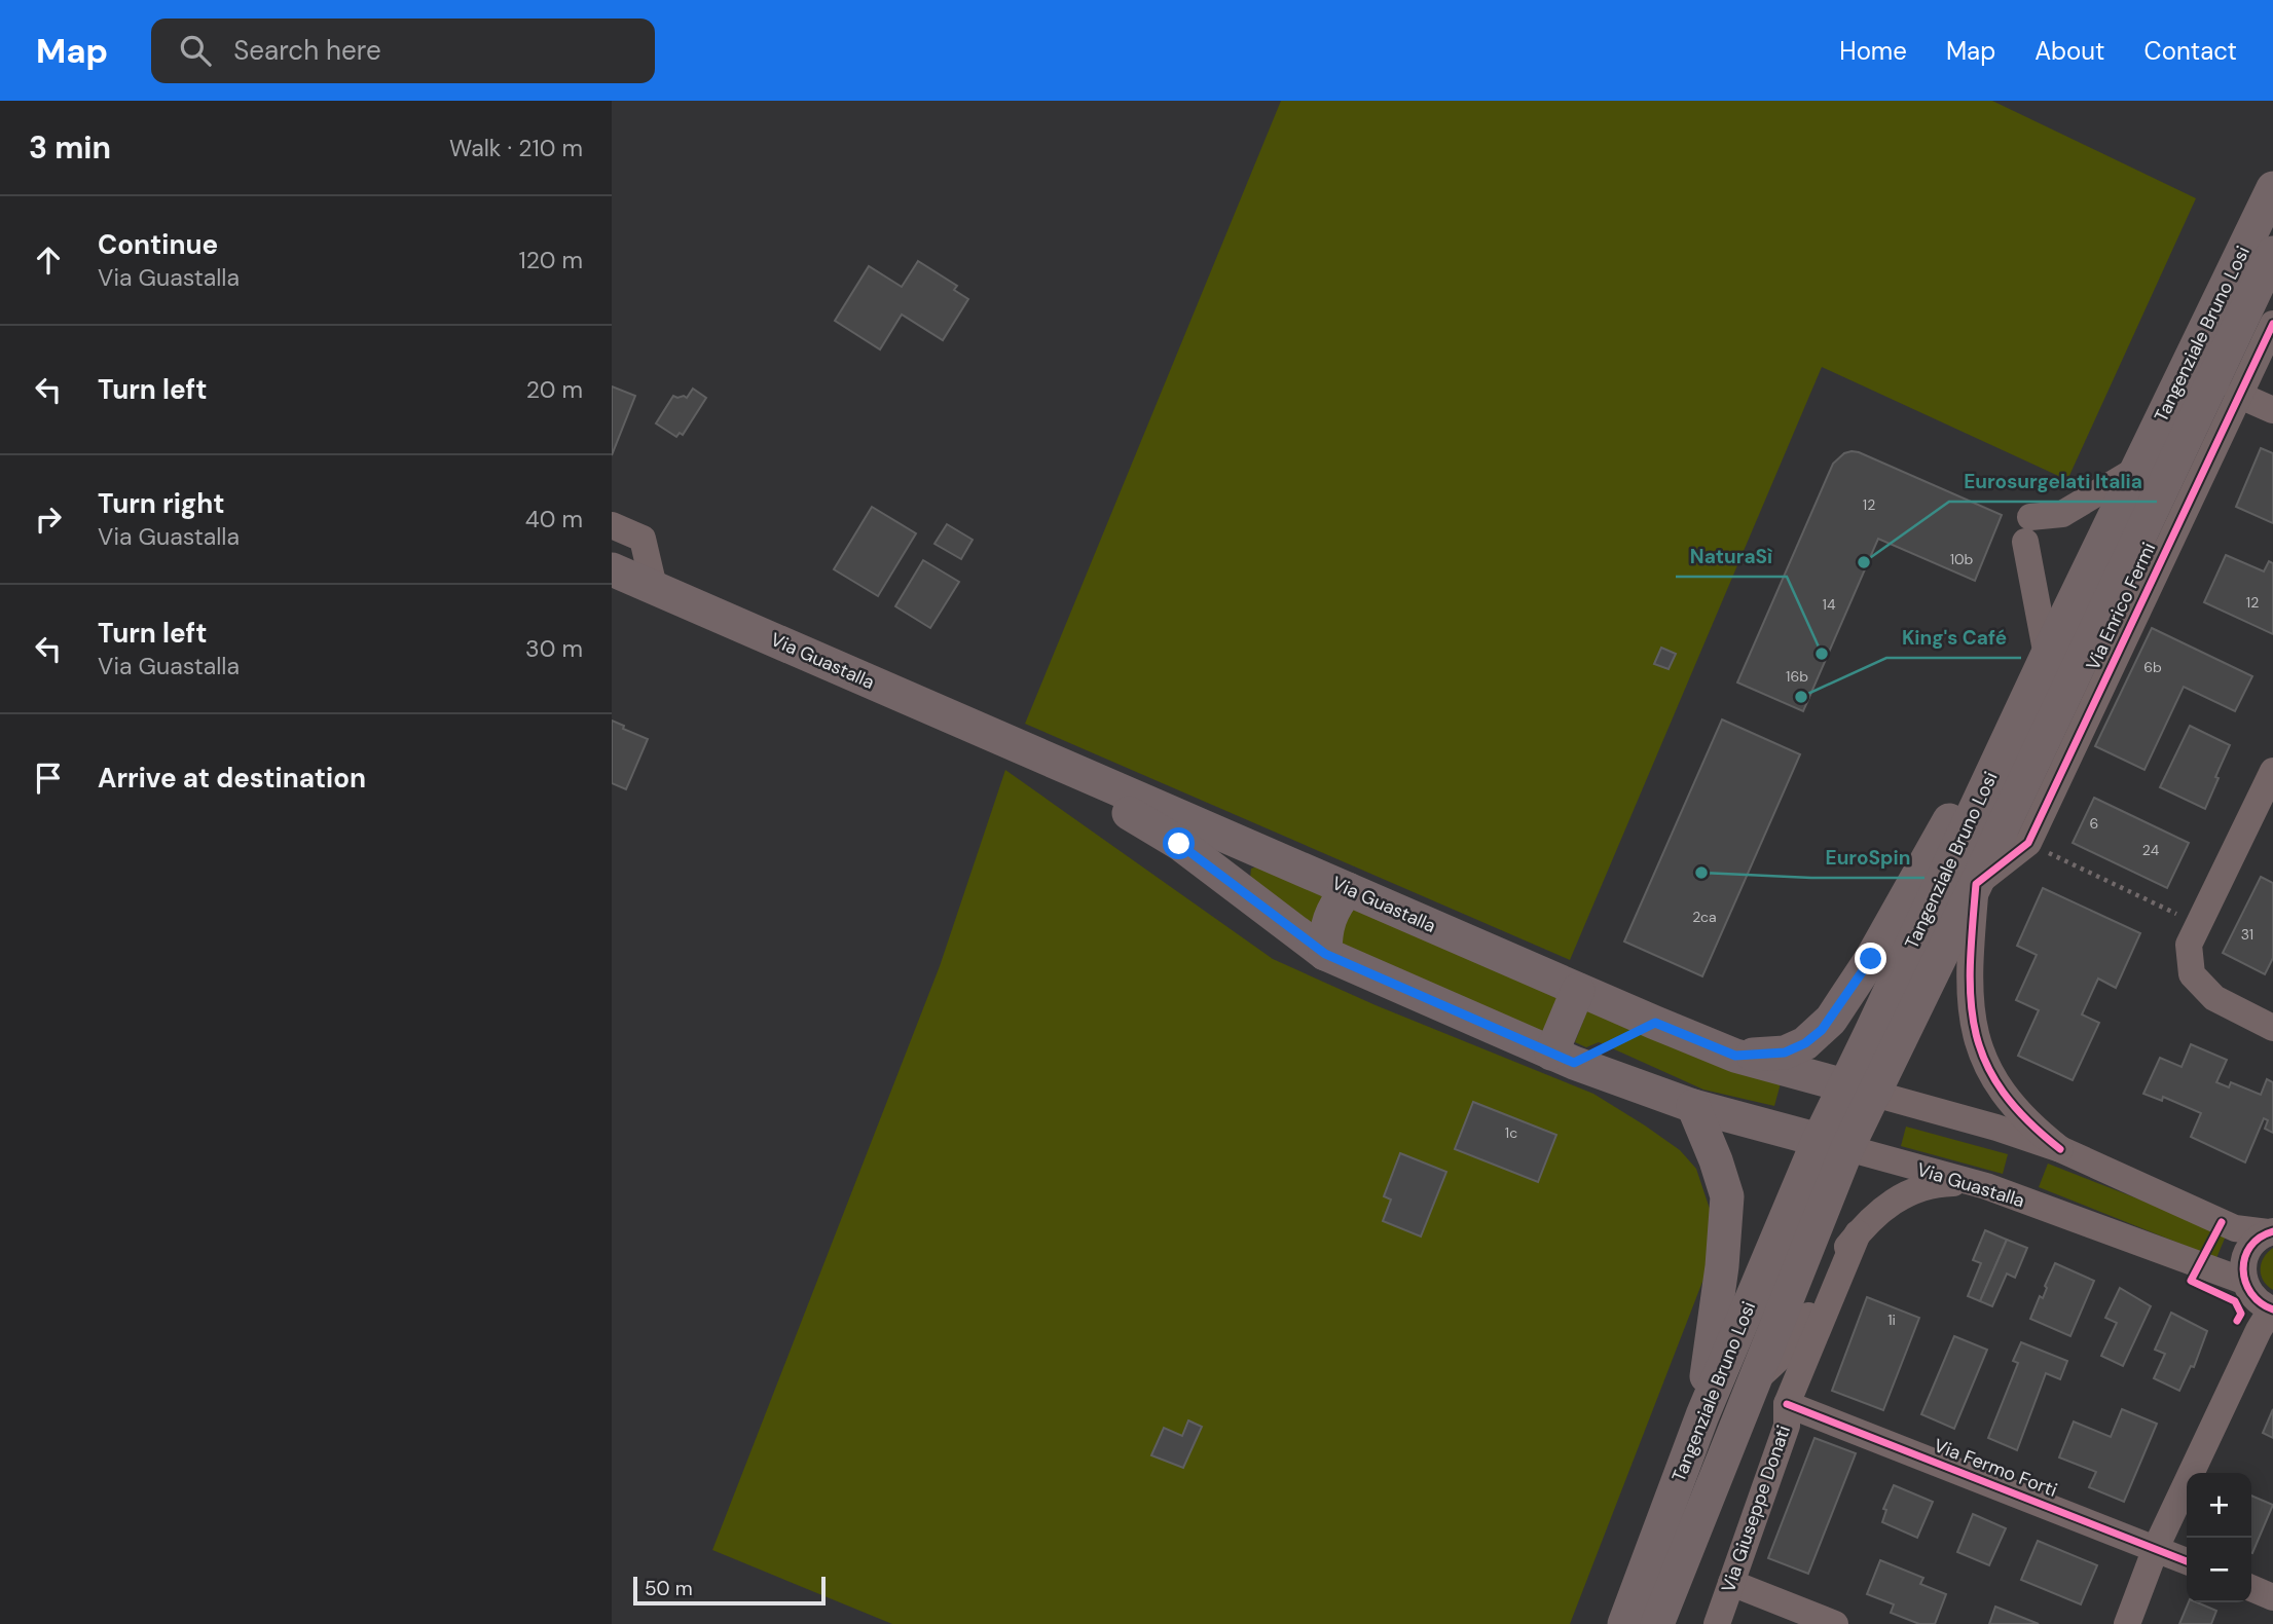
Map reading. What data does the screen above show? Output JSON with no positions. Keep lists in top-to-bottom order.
{
  "streets": {
    "main road": ["Tangenziale Bruno Losi", "Via Guastalla"],
    "street": ["Via Enrico Fermi", "Via Fermo Forti", "Via Giuseppe Donati"]
  },
  "crossings": [
    ["Tangenziale Bruno Losi", "Via Enrico Fermi"],
    ["Tangenziale Bruno Losi", "Via Guastalla"],
    ["Via Fermo Forti", "Via Giuseppe Donati"]
  ],
  "places": [
    "Eurosurgelati Italia",
    "NaturaSì",
    "King's Café",
    "EuroSpin"
  ],
  "house_numbers": [
    "12",
    "10b",
    "12",
    "14",
    "6b",
    "16b",
    "6",
    "24",
    "2ca",
    "31",
    "1c",
    "1i"
  ],
  "scale_bar": "50 m",
  "page": {
    "header": "Map",
    "search": "Search here",
    "nav": [
      "Home",
      "Map",
      "About",
      "Contact"
    ],
    "heading": ["3 min", "Walk · 210 m"],
    "list": [
      ["Continue", "Via Guastalla", "120 m"],
      ["Turn left", "20 m"],
      ["Turn right", "Via Guastalla", "40 m"],
      ["Turn left", "Via Guastalla", "30 m"],
      "Arrive at destination"
    ],
    "map_buttons": ["+", "−"],
    "scale": "50 m"
  }
}
